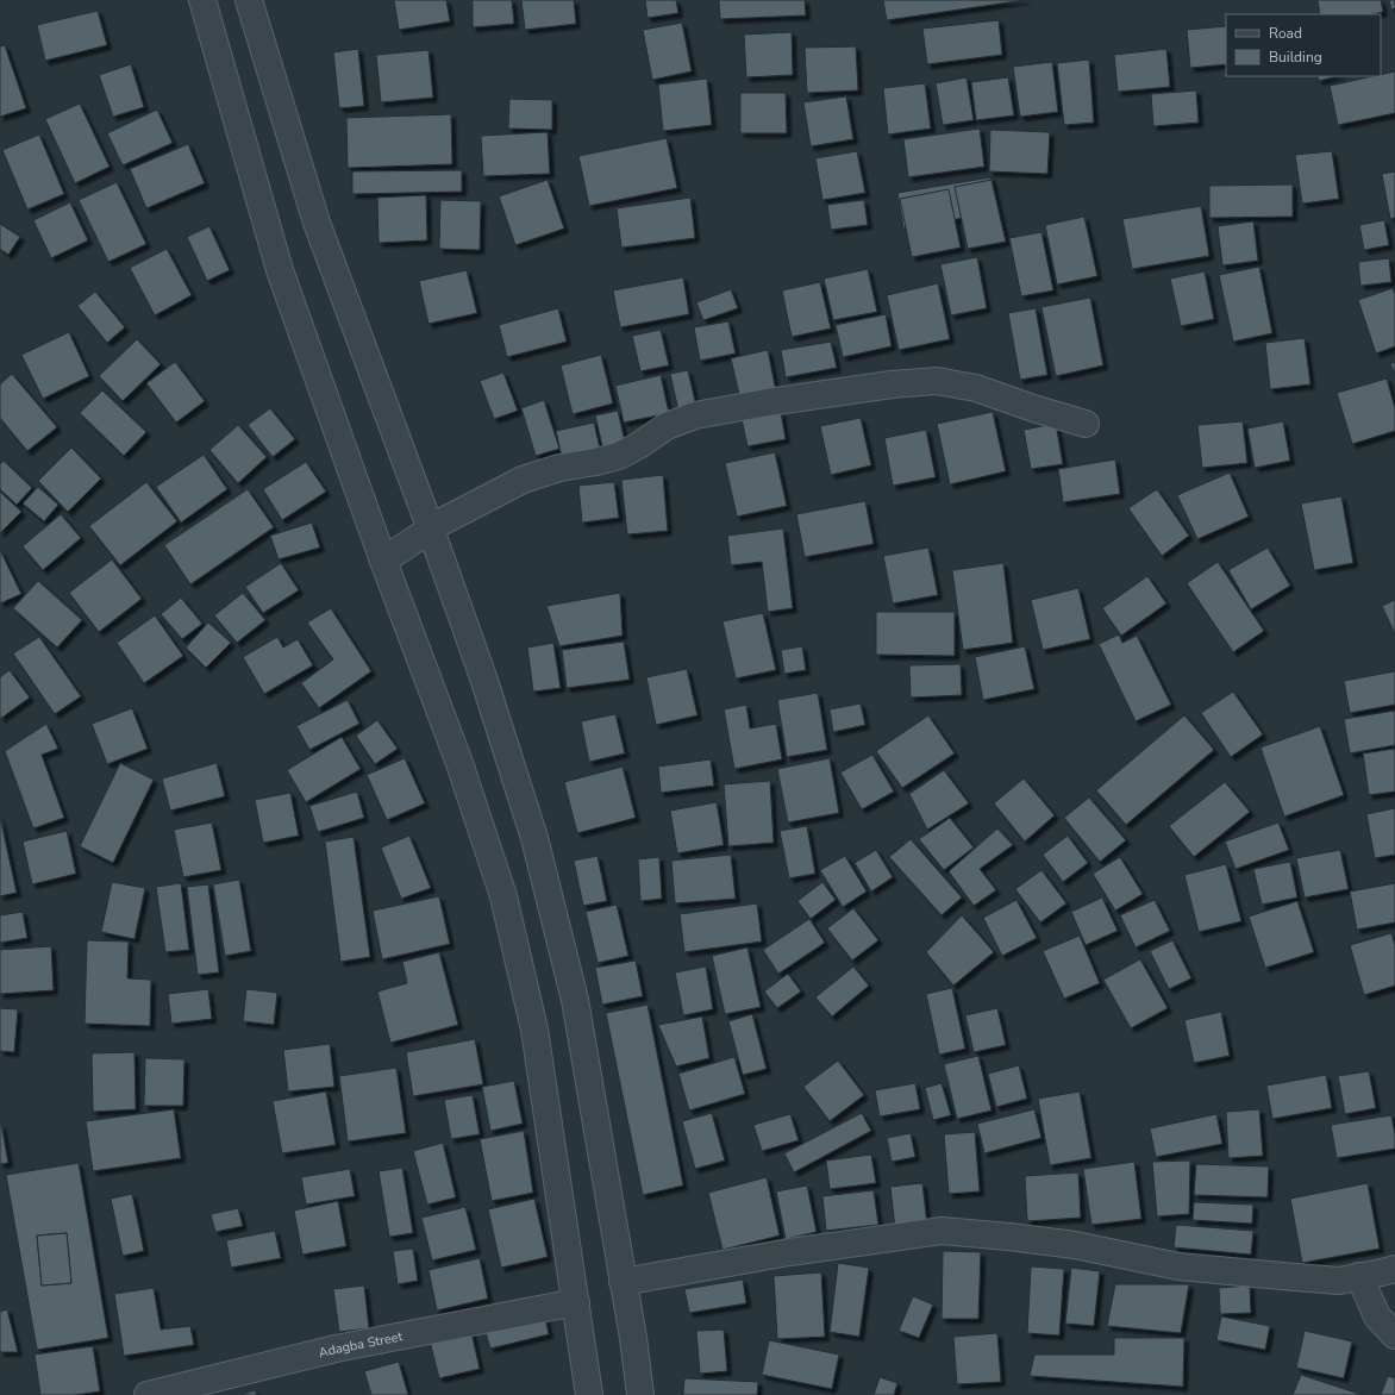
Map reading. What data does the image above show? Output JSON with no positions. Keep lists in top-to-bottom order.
{
  "streets": {
    "street": ["Adagba Street"]
  },
  "legend": ["Road", "Building"]
}
